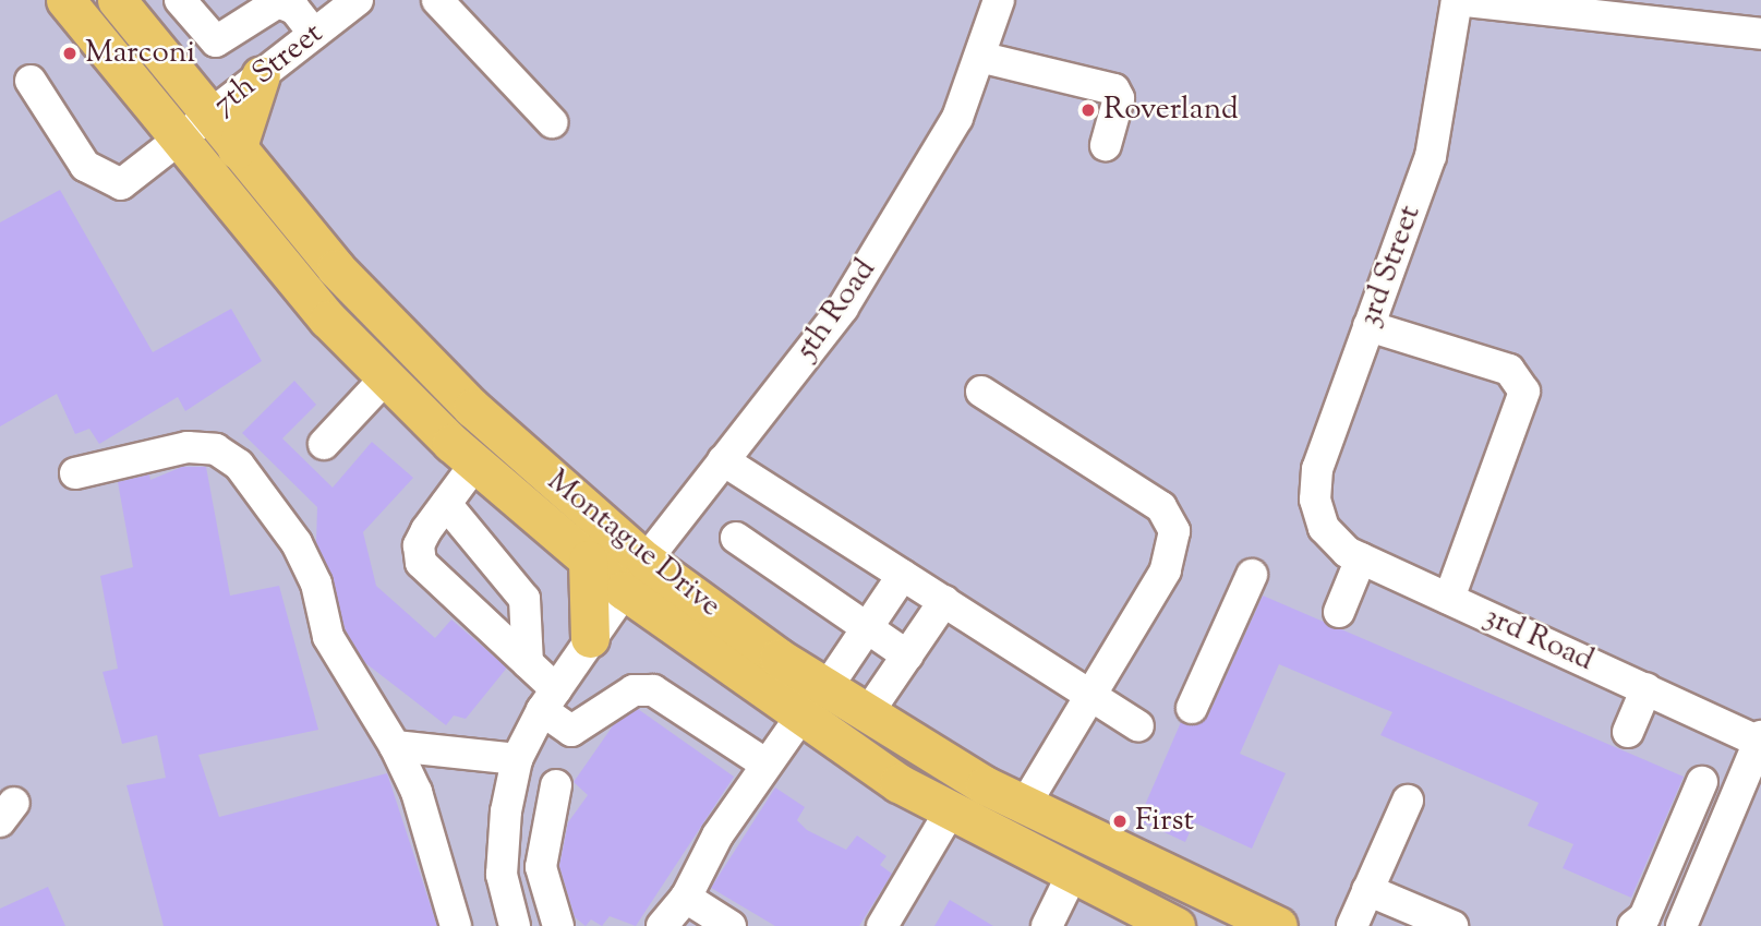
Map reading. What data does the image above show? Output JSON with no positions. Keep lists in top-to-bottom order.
{
  "streets": {
    "main road": ["Montague Drive"],
    "lane": [
      "7th Street",
      "3rd Street",
      "5th Road",
      "3rd Road"
    ]
  },
  "crossings": [
    ["7th Street", "Montague Drive"],
    ["3rd Street", "3rd Road"],
    ["5th Road", "Montague Drive"]
  ],
  "places": ["Marconi", "Roverland", "First"]
}
